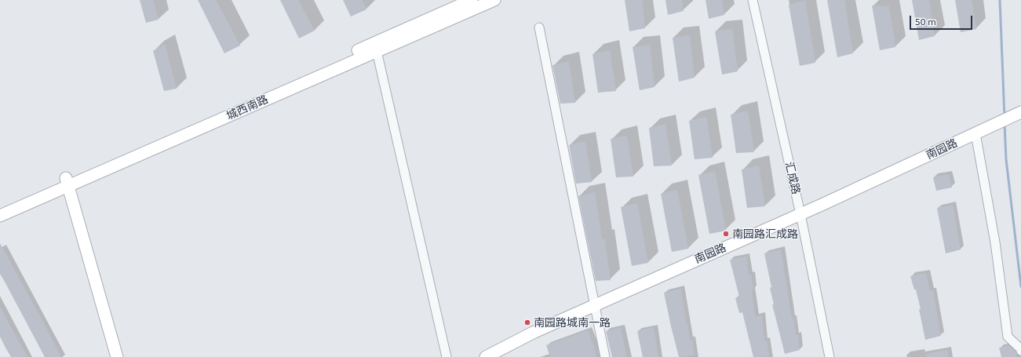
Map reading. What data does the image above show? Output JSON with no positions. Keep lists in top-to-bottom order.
{
  "streets": {
    "main road": ["城西南路", "南园路"],
    "street": ["汇成路"]
  },
  "crossings": [
    ["南园路", "汇成路"]
  ],
  "places": ["南园路汇成路", "南园路城南一路"],
  "scale_bar": "50 m"
}
